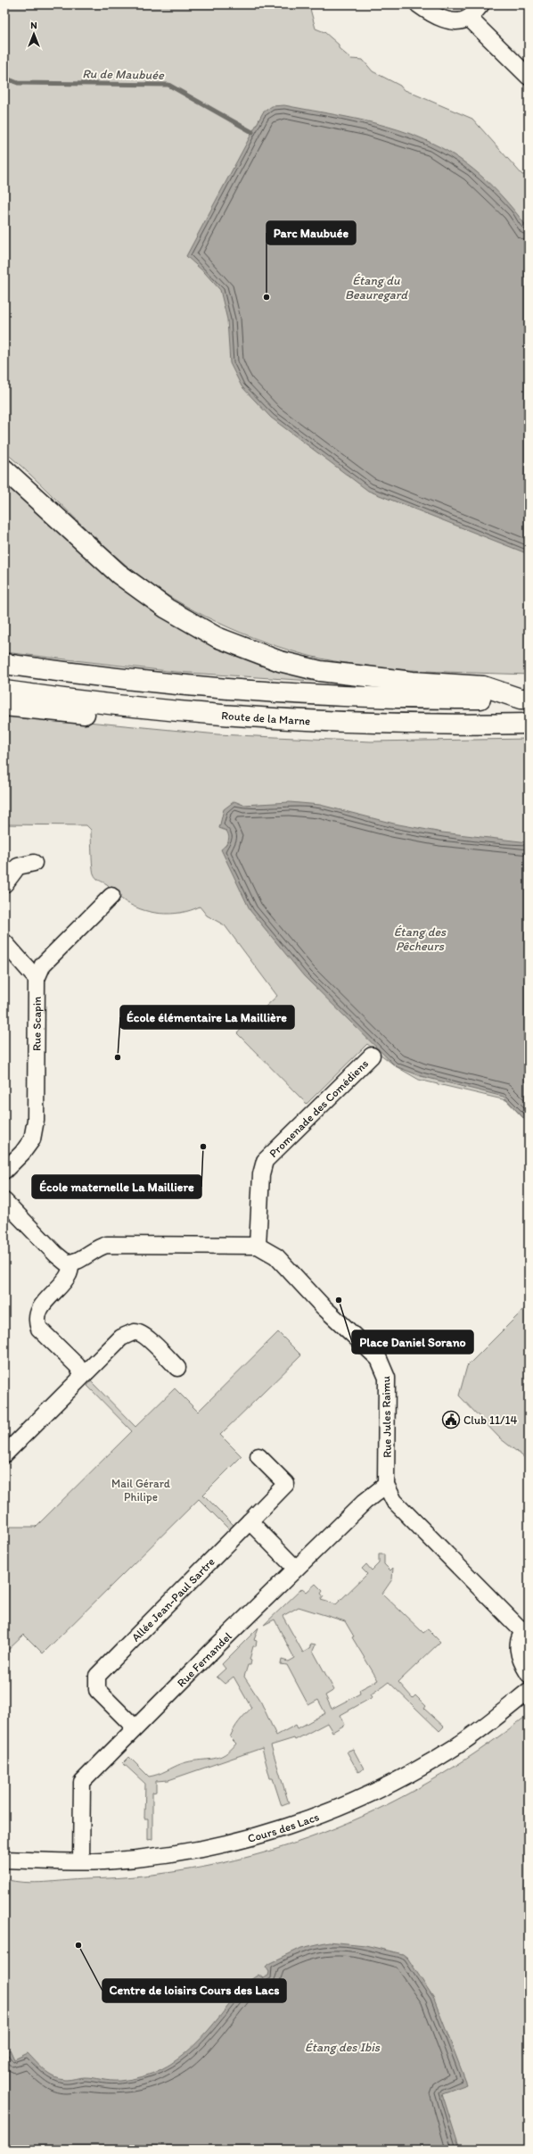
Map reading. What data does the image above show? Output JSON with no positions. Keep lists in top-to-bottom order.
{
  "streets": {
    "highway": ["Route de la Marne"],
    "street": [
      "Rue Scapin",
      "Promenade des Comédiens",
      "Rue Jules Raimu",
      "Allée Jean-Paul Sartre",
      "Rue Fernandel",
      "Cours des Lacs"
    ]
  },
  "crossings": [
    ["Promenade des Comédiens", "Rue Jules Raimu"],
    ["Rue Jules Raimu", "Rue Fernandel"],
    ["Allée Jean-Paul Sartre", "Rue Fernandel"],
    ["Rue Fernandel", "Cours des Lacs"]
  ],
  "water": [
    "Ru de Maubuée",
    "Étang du Beauregard",
    "Étang des Pêcheurs",
    "Étang des Ibis"
  ],
  "parks": ["Mail Gérard Philipe"],
  "places": {
    "other": [
      "Parc Maubuée",
      "École élémentaire La Maillière",
      "École maternelle La Mailliere",
      "Place Daniel Sorano",
      "Centre de loisirs Cours des Lacs"
    ],
    "public building": ["Club 11/14"]
  },
  "north": "top"
}
